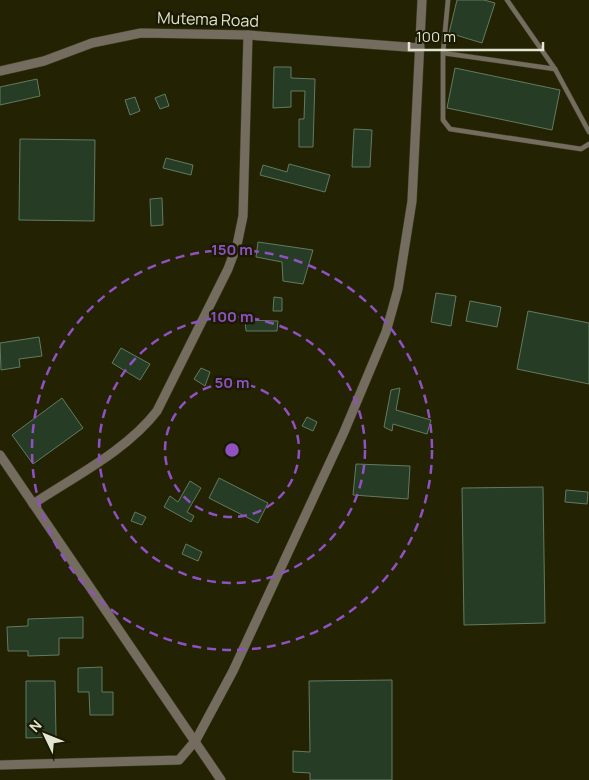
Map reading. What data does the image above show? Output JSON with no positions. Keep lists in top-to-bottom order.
{
  "streets": {
    "street": ["Mutema Road"]
  },
  "scale_bar": "100 m",
  "north": "top left",
  "rings": ["150 m", "100 m", "50 m"]
}
